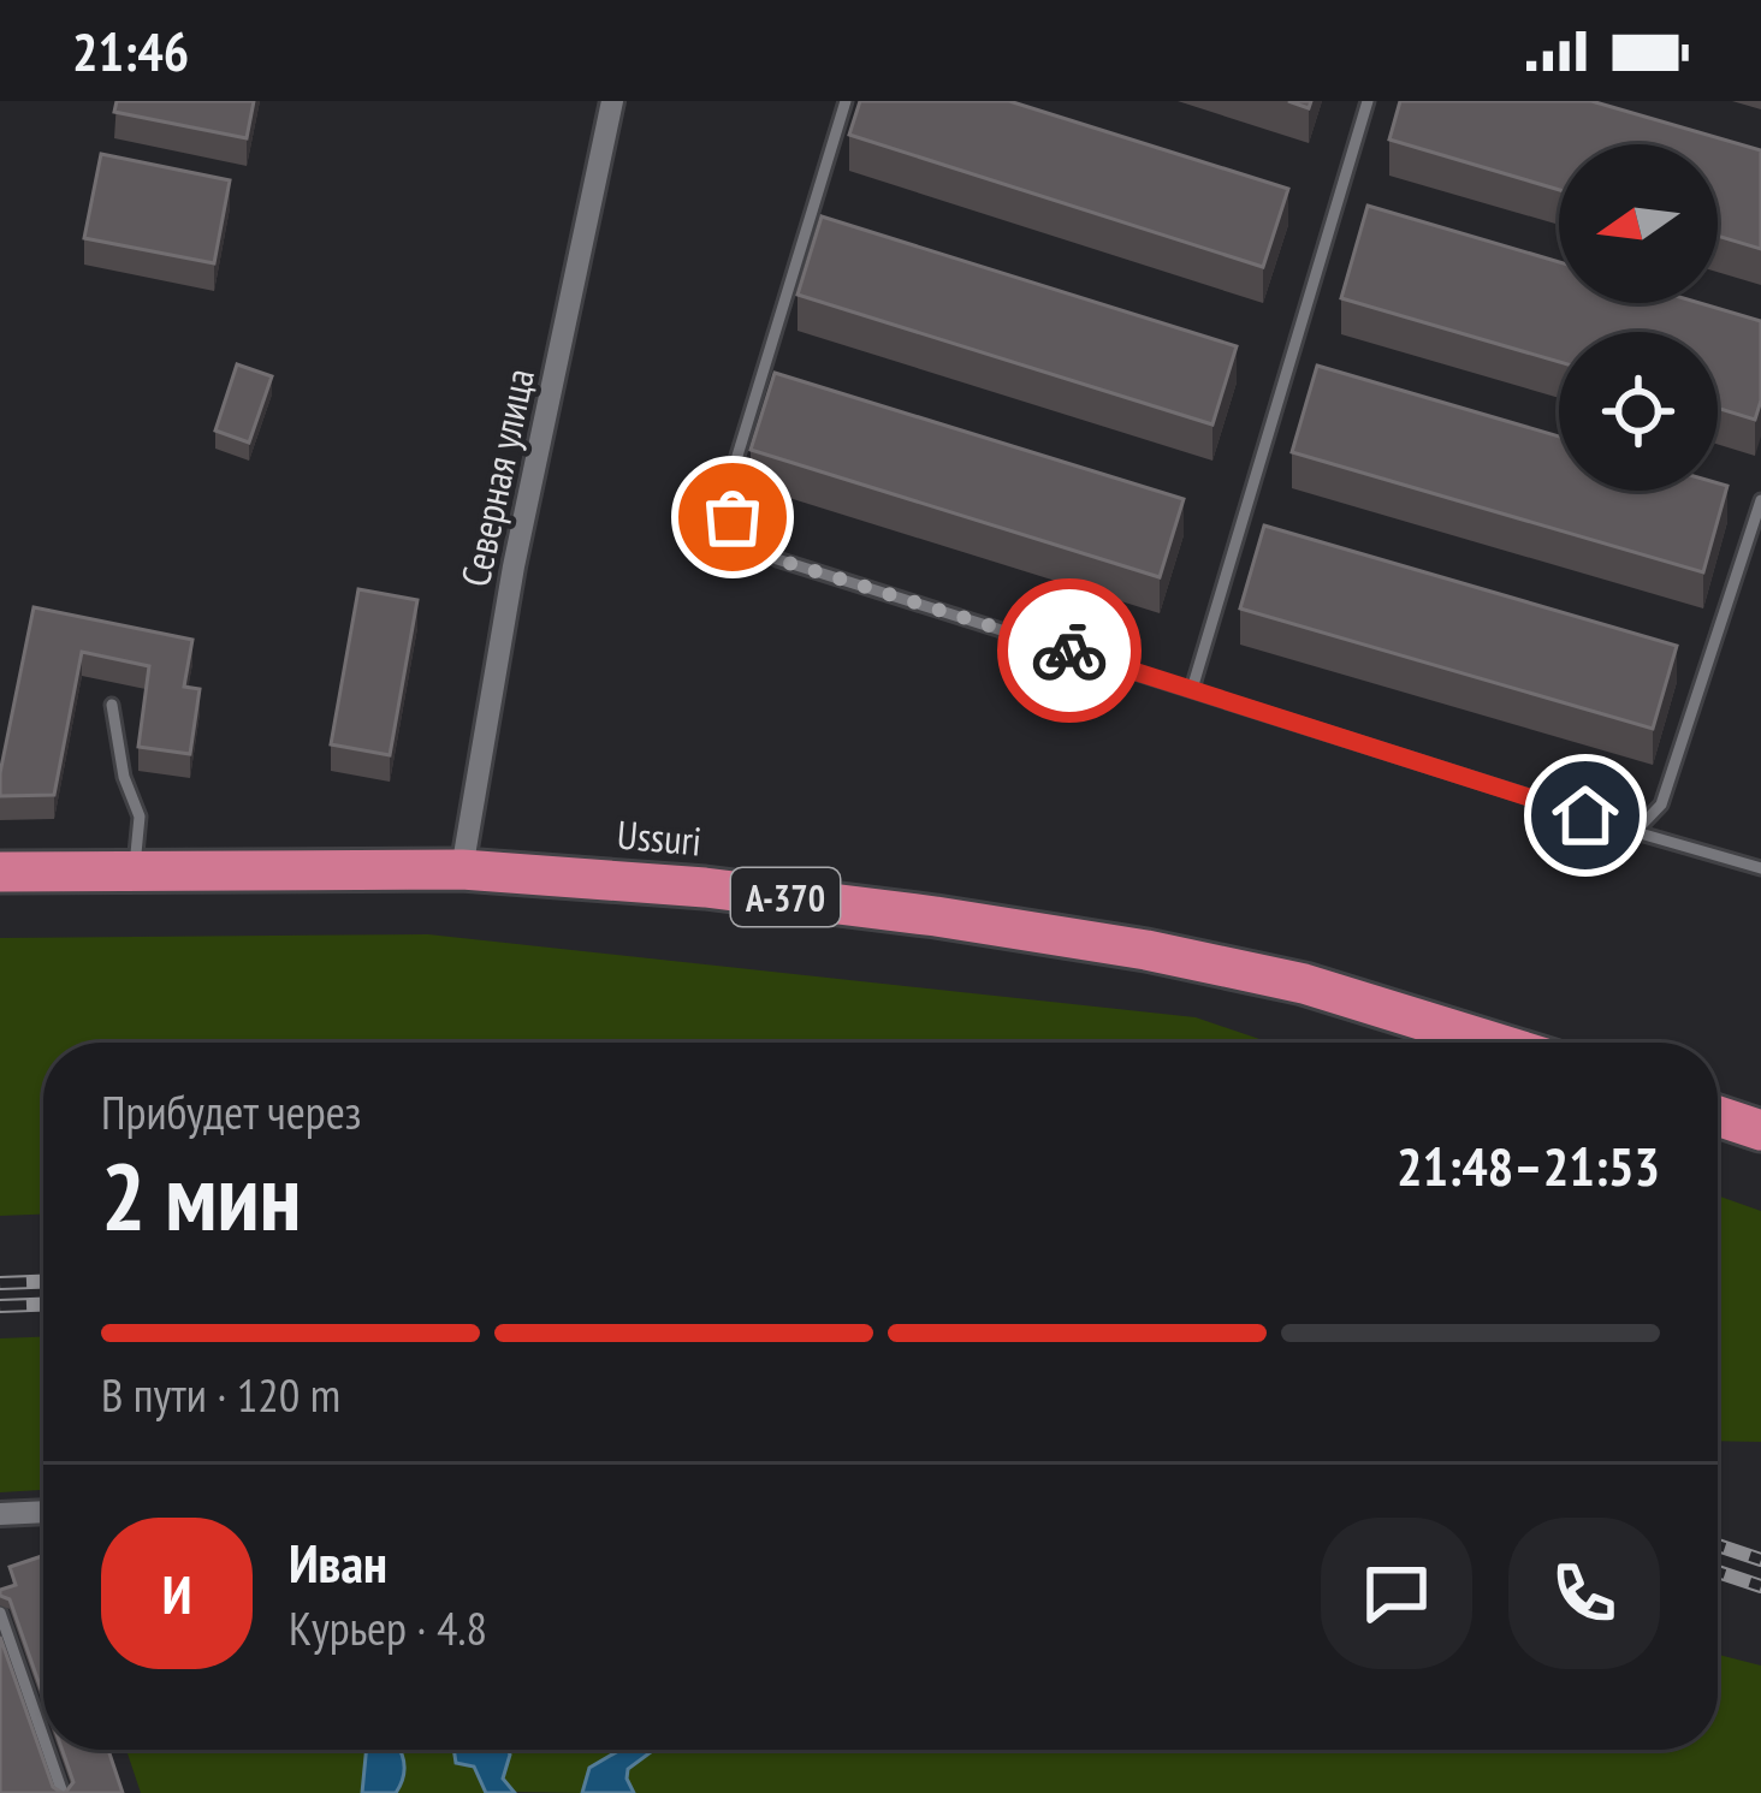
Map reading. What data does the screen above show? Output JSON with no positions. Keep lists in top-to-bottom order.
{
  "streets": {
    "highway": ["Ussuri", "А-370"],
    "street": ["Северная улица"]
  },
  "crossings": [
    ["Северная улица", "Ussuri"]
  ],
  "north": "left",
  "page": {
    "status": "21:46",
    "heading": ["2 мин", "Прибудет через", "21:48–21:53"],
    "panel": ["Иван", "Курьер · 4.8"],
    "bar": "В пути · 120 m",
    "round": "И"
  }
}
